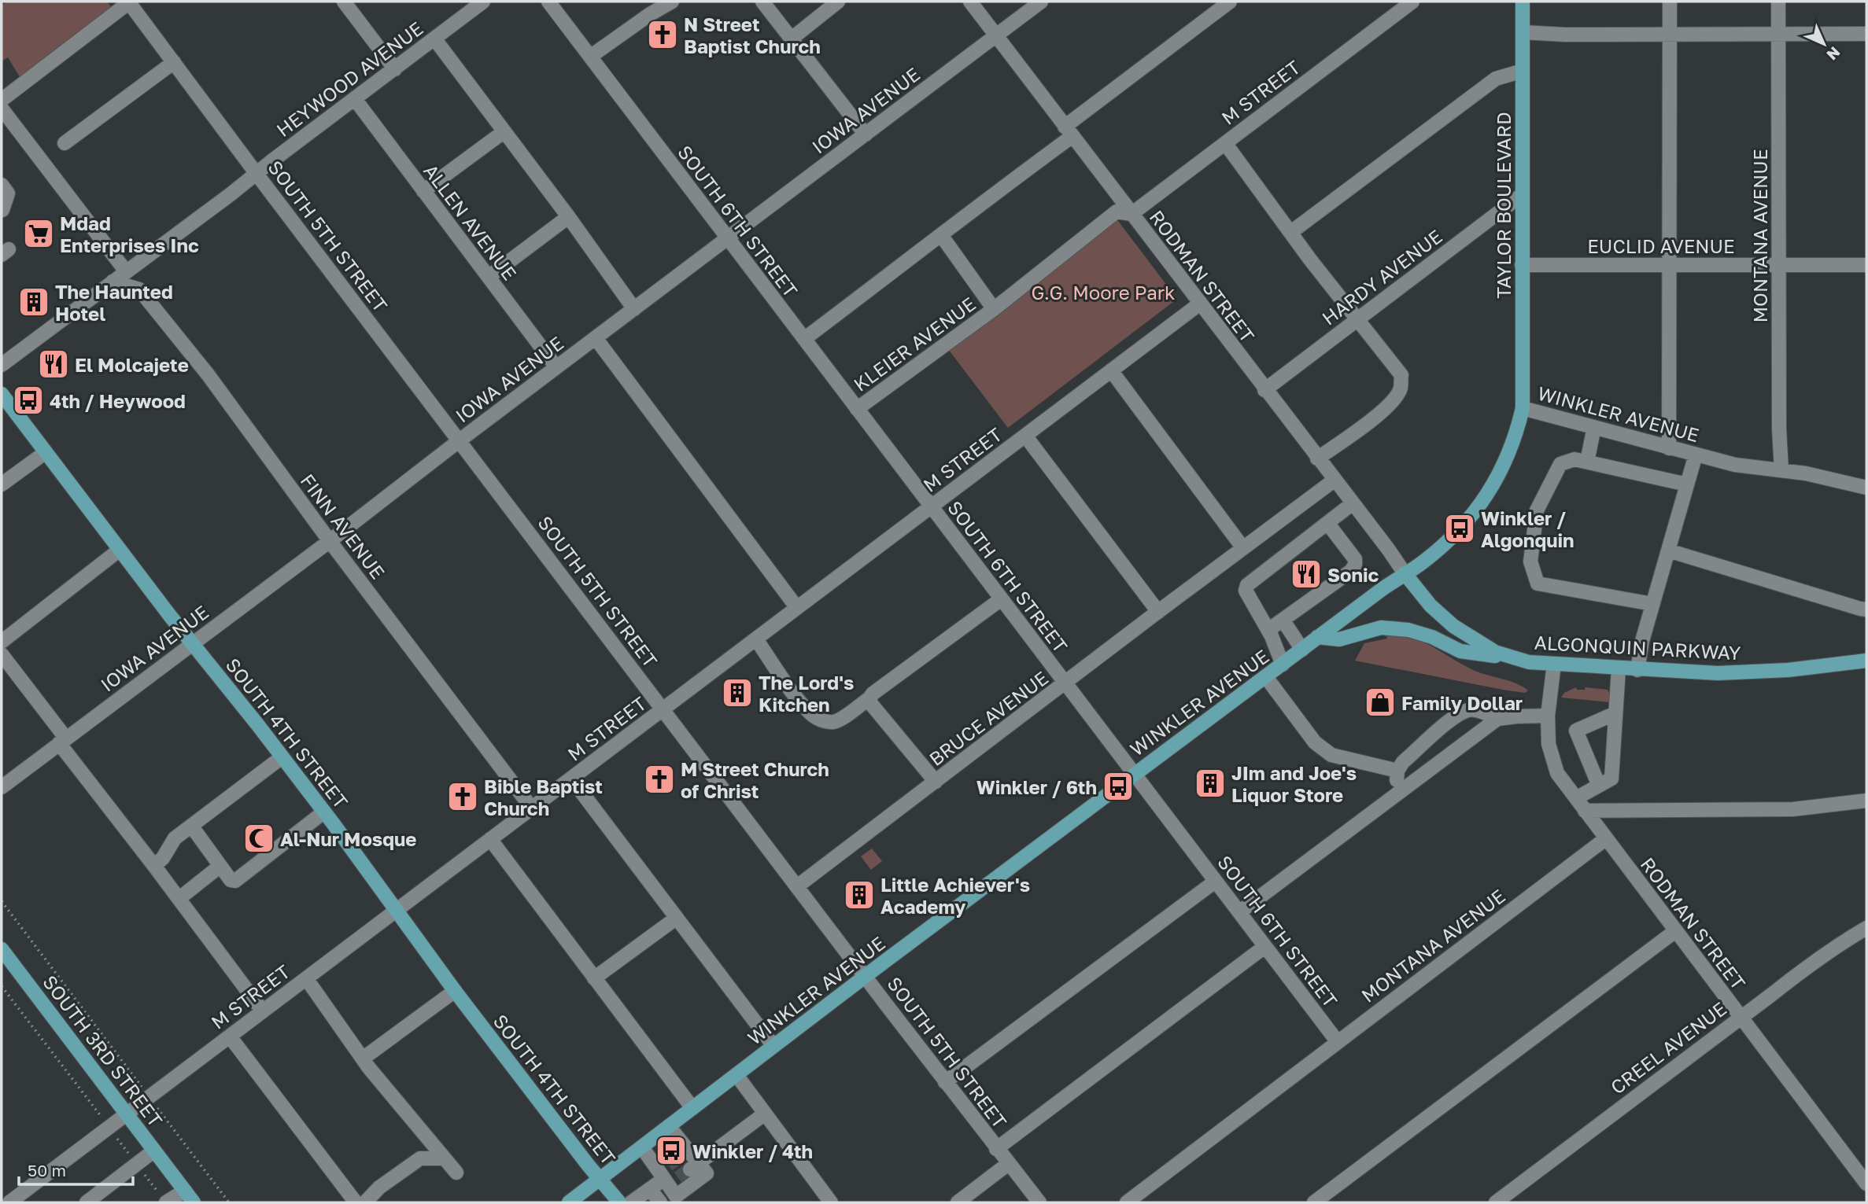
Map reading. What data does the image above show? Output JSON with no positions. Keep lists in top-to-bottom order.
{
  "streets": {
    "main road": [
      "TAYLOR BOULEVARD",
      "WINKLER AVENUE",
      "ALGONQUIN PARKWAY",
      "SOUTH 4TH STREET",
      "SOUTH 3RD STREET"
    ],
    "street": [
      "HEYWOOD AVENUE",
      "M STREET",
      "IOWA AVENUE",
      "SOUTH 6TH STREET",
      "ALLEN AVENUE",
      "SOUTH 5TH STREET",
      "MONTANA AVENUE",
      "EUCLID AVENUE",
      "RODMAN STREET",
      "HARDY AVENUE",
      "KLEIER AVENUE",
      "FINN AVENUE",
      "BRUCE AVENUE",
      "CREEL AVENUE"
    ]
  },
  "crossings": [
    ["HEYWOOD AVENUE", "ALLEN AVENUE"],
    ["HEYWOOD AVENUE", "SOUTH 5TH STREET"],
    ["HEYWOOD AVENUE", "FINN AVENUE"],
    ["M STREET", "SOUTH 6TH STREET"],
    ["M STREET", "SOUTH 5TH STREET"],
    ["M STREET", "RODMAN STREET"],
    ["M STREET", "KLEIER AVENUE"],
    ["M STREET", "FINN AVENUE"],
    ["M STREET", "SOUTH 4TH STREET"],
    ["M STREET", "SOUTH 3RD STREET"],
    ["IOWA AVENUE", "SOUTH 6TH STREET"],
    ["IOWA AVENUE", "ALLEN AVENUE"],
    ["IOWA AVENUE", "SOUTH 5TH STREET"],
    ["IOWA AVENUE", "RODMAN STREET"],
    ["IOWA AVENUE", "FINN AVENUE"],
    ["IOWA AVENUE", "SOUTH 4TH STREET"],
    ["TAYLOR BOULEVARD", "EUCLID AVENUE"],
    ["TAYLOR BOULEVARD", "HARDY AVENUE"],
    ["TAYLOR BOULEVARD", "WINKLER AVENUE"],
    ["SOUTH 6TH STREET", "MONTANA AVENUE"],
    ["SOUTH 6TH STREET", "KLEIER AVENUE"],
    ["SOUTH 6TH STREET", "WINKLER AVENUE"],
    ["SOUTH 6TH STREET", "BRUCE AVENUE"],
    ["SOUTH 5TH STREET", "WINKLER AVENUE"],
    ["SOUTH 5TH STREET", "BRUCE AVENUE"],
    ["MONTANA AVENUE", "EUCLID AVENUE"],
    ["MONTANA AVENUE", "RODMAN STREET"],
    ["MONTANA AVENUE", "WINKLER AVENUE"],
    ["RODMAN STREET", "HARDY AVENUE"],
    ["RODMAN STREET", "KLEIER AVENUE"],
    ["RODMAN STREET", "WINKLER AVENUE"],
    ["RODMAN STREET", "ALGONQUIN PARKWAY"],
    ["RODMAN STREET", "BRUCE AVENUE"],
    ["RODMAN STREET", "CREEL AVENUE"],
    ["WINKLER AVENUE", "ALGONQUIN PARKWAY"],
    ["WINKLER AVENUE", "SOUTH 4TH STREET"]
  ],
  "parks": ["G.G. Moore Park"],
  "places": {
    "church": ["N Street Baptist Church", "M Street Church of Christ", "Bible Baptist Church"],
    "supermarket": ["Mdad Enterprises Inc"],
    "building": [
      "The Haunted Hotel",
      "The Lord's Kitchen",
      "JIm and Joe's Liquor Store",
      "Little Achiever's Academy"
    ],
    "restaurant": ["El Molcajete", "Sonic"],
    "bus stop": [
      "4th / Heywood",
      "Winkler / Algonquin",
      "Winkler / 6th",
      "Winkler / 4th"
    ],
    "shop": ["Family Dollar"],
    "mosque": ["Al-Nur Mosque"]
  },
  "scale_bar": "50 m",
  "north": "bottom right"
}
